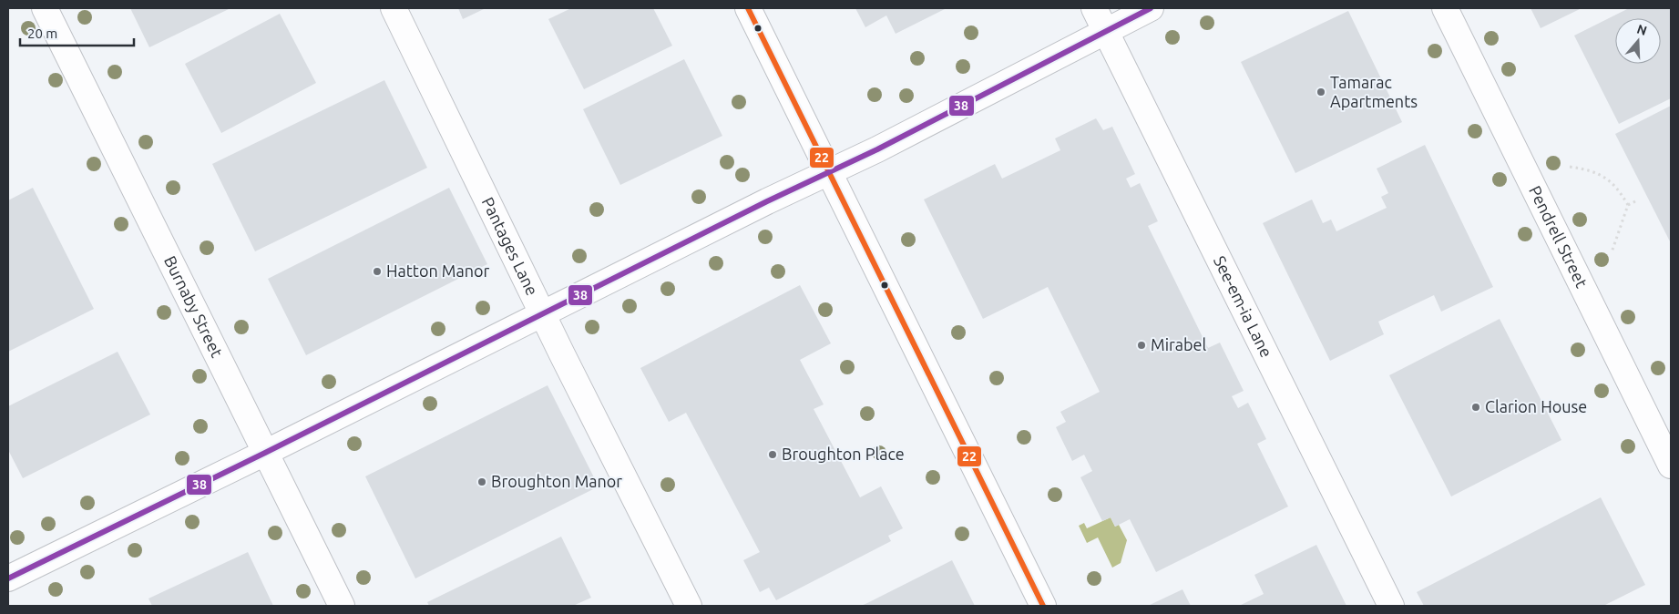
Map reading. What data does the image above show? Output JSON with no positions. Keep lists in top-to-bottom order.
{
  "streets": {
    "street": [
      "Pendrell Street",
      "Pantages Lane",
      "Burnaby Street",
      "See-em-ia Lane"
    ]
  },
  "places": [
    "Tamarac Apartments",
    "Hatton Manor",
    "Mirabel",
    "Clarion House",
    "Broughton Place",
    "Broughton Manor"
  ],
  "lines": ["transit line 22", "transit line 38"],
  "scale_bar": "20 m",
  "north": "top"
}
